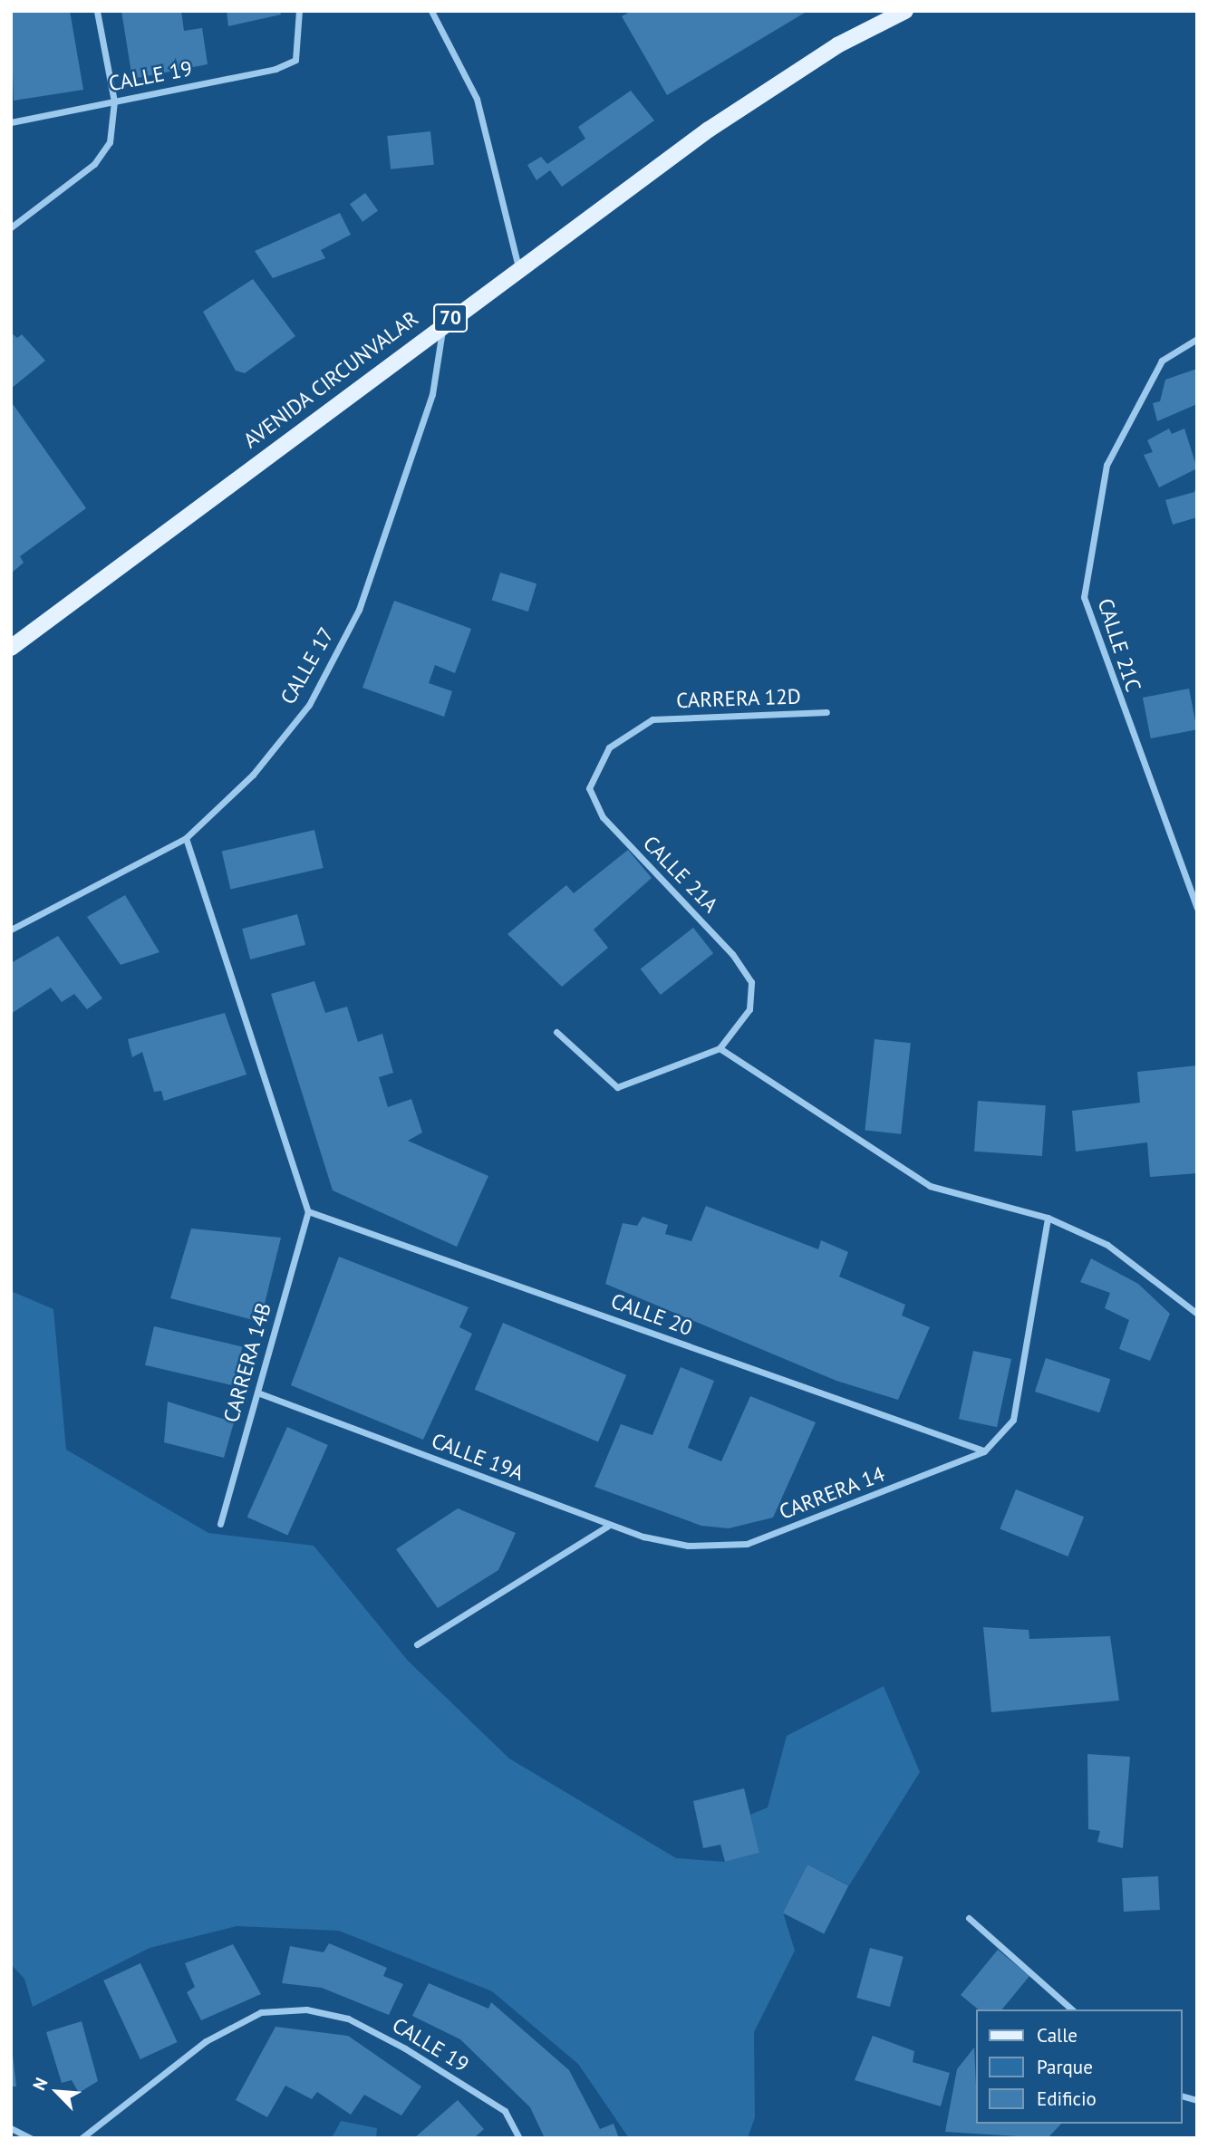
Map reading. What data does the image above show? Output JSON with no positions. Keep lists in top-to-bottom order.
{
  "streets": {
    "main road": ["70", "AVENIDA CIRCUNVALAR"],
    "street": [
      "CALLE 19",
      "CALLE 21C",
      "CALLE 17",
      "CARRERA 12D",
      "CALLE 21A",
      "CALLE 20",
      "CARRERA 14B",
      "CALLE 19A",
      "CARRERA 14"
    ]
  },
  "crossings": [
    ["AVENIDA CIRCUNVALAR", "CALLE 17"],
    ["CARRERA 12D", "CALLE 21A"],
    ["CALLE 20", "CARRERA 14B"],
    ["CALLE 20", "CARRERA 14"],
    ["CARRERA 14B", "CALLE 19A"],
    ["CALLE 19A", "CARRERA 14"]
  ],
  "legend": ["Calle", "Parque", "Edificio"],
  "north": "top left"
}
